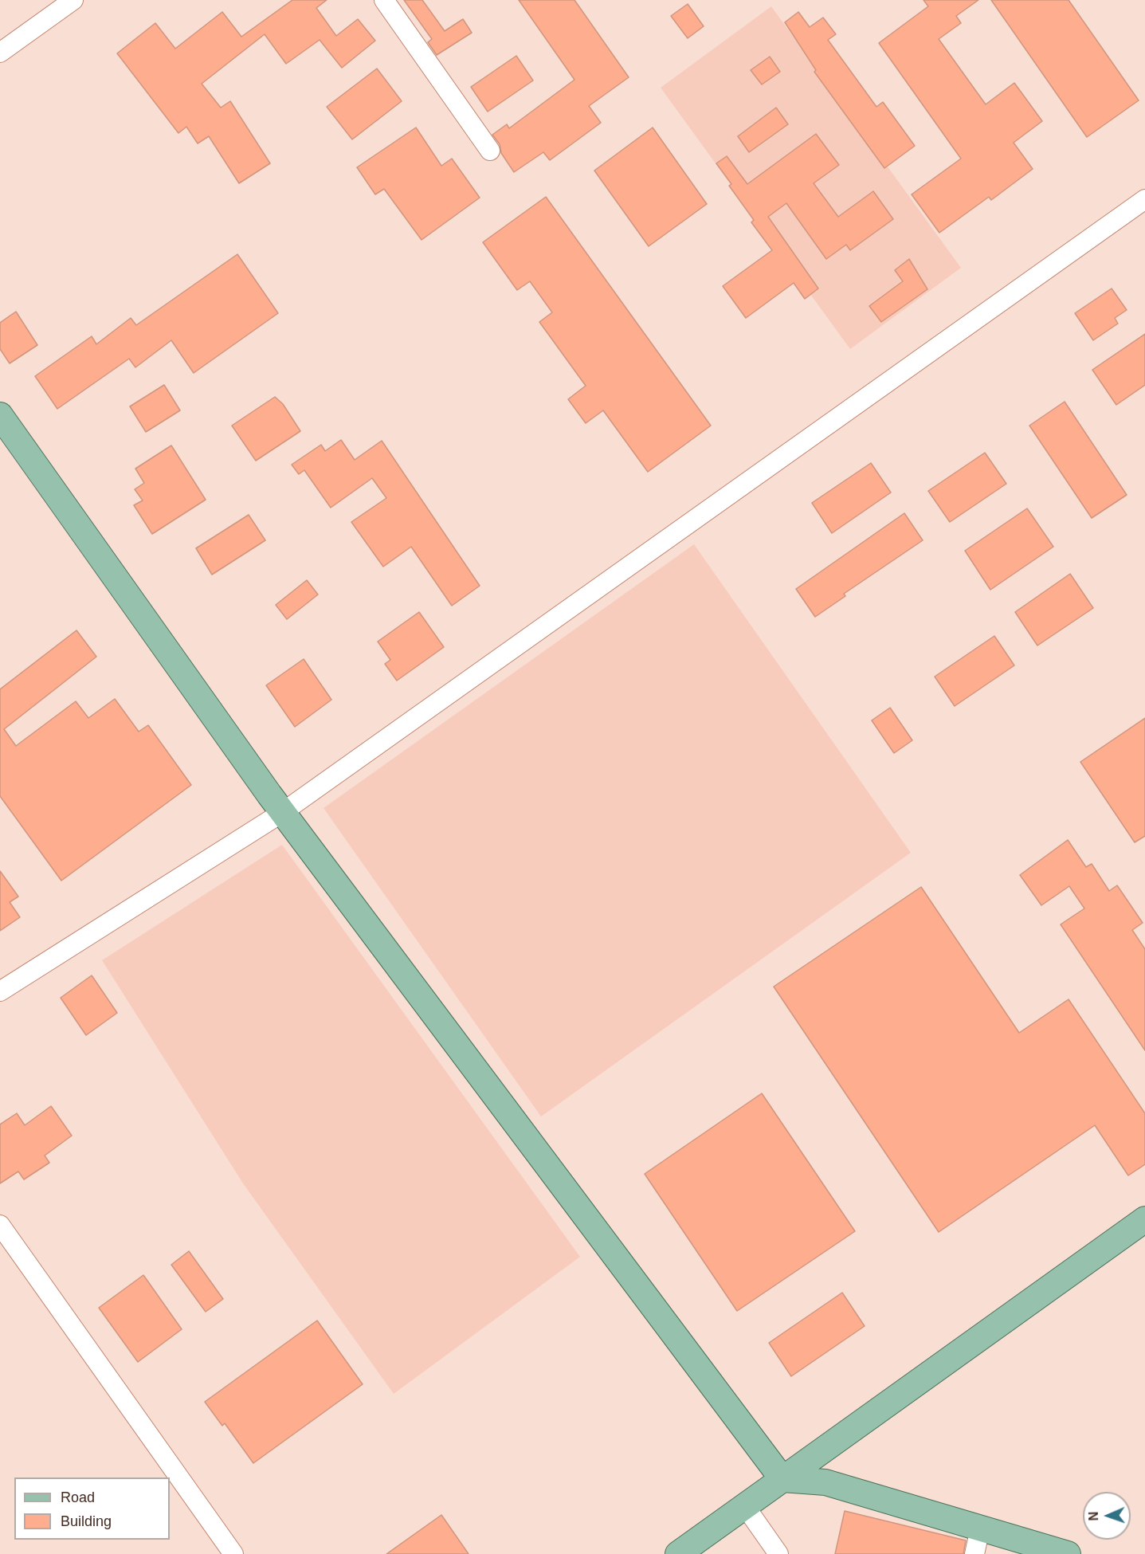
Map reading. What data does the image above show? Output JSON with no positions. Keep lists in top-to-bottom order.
{
  "legend": ["Road", "Building"],
  "north": "left"
}
